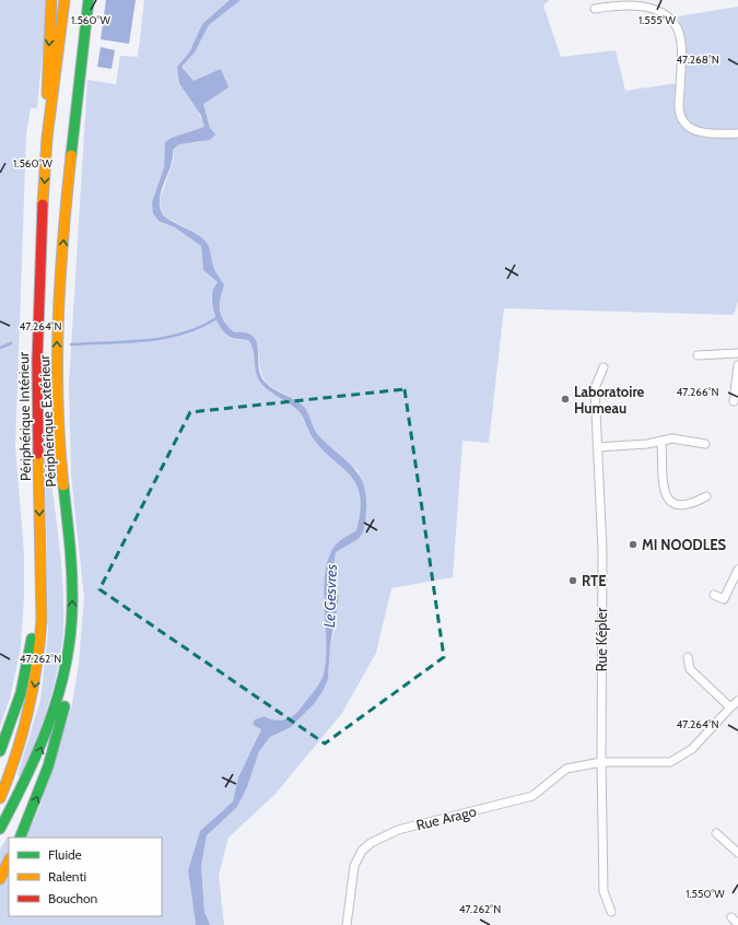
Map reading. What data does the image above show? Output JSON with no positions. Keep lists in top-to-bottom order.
{
  "streets": {
    "highway": ["Périphérique Intérieur", "Périphérique Extérieur"],
    "street": ["Rue Képler", "Rue Arago"]
  },
  "crossings": [
    ["Rue Képler", "Rue Arago"]
  ],
  "water": ["Le Gesvres"],
  "places": ["Laboratoire Humeau", "MI NOODLES", "RTE"],
  "legend": ["Fluide", "Ralenti", "Bouchon"],
  "coordinates": [
    "1.560°W",
    "1.555°W",
    "47.268°N",
    "47.264°N",
    "47.266°N",
    "47.262°N",
    "1.550°W"
  ]
}
